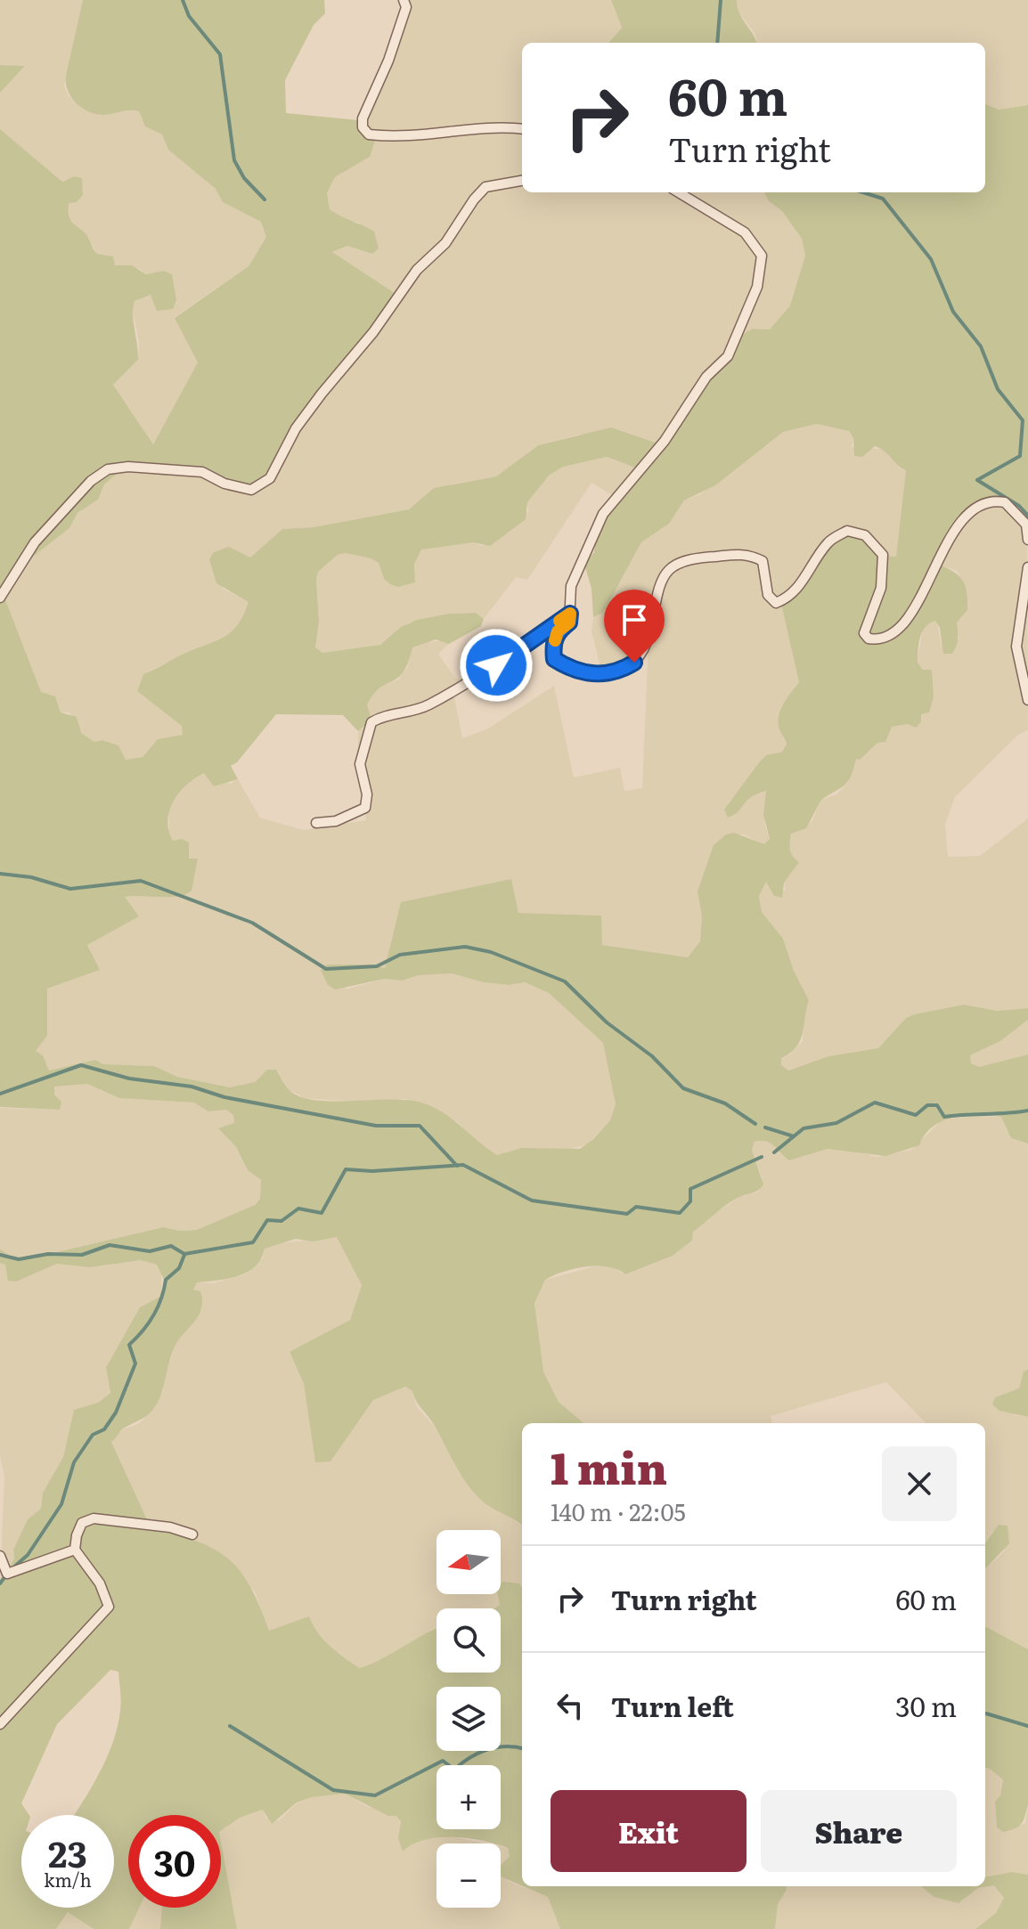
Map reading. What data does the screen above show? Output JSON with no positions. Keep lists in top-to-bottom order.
{
  "north": "left",
  "page": {
    "turn": ["60 m", "Turn right"],
    "heading": ["1 min", "140 m · 22:05"],
    "map_buttons": ["+", "−"],
    "list": [
      {
        "name": "Turn right",
        "value": "60 m"
      },
      {
        "name": "Turn left",
        "value": "30 m"
      }
    ],
    "buttons": ["Exit", "Share"],
    "speed": "23 km/h",
    "limit": "30"
  }
}
